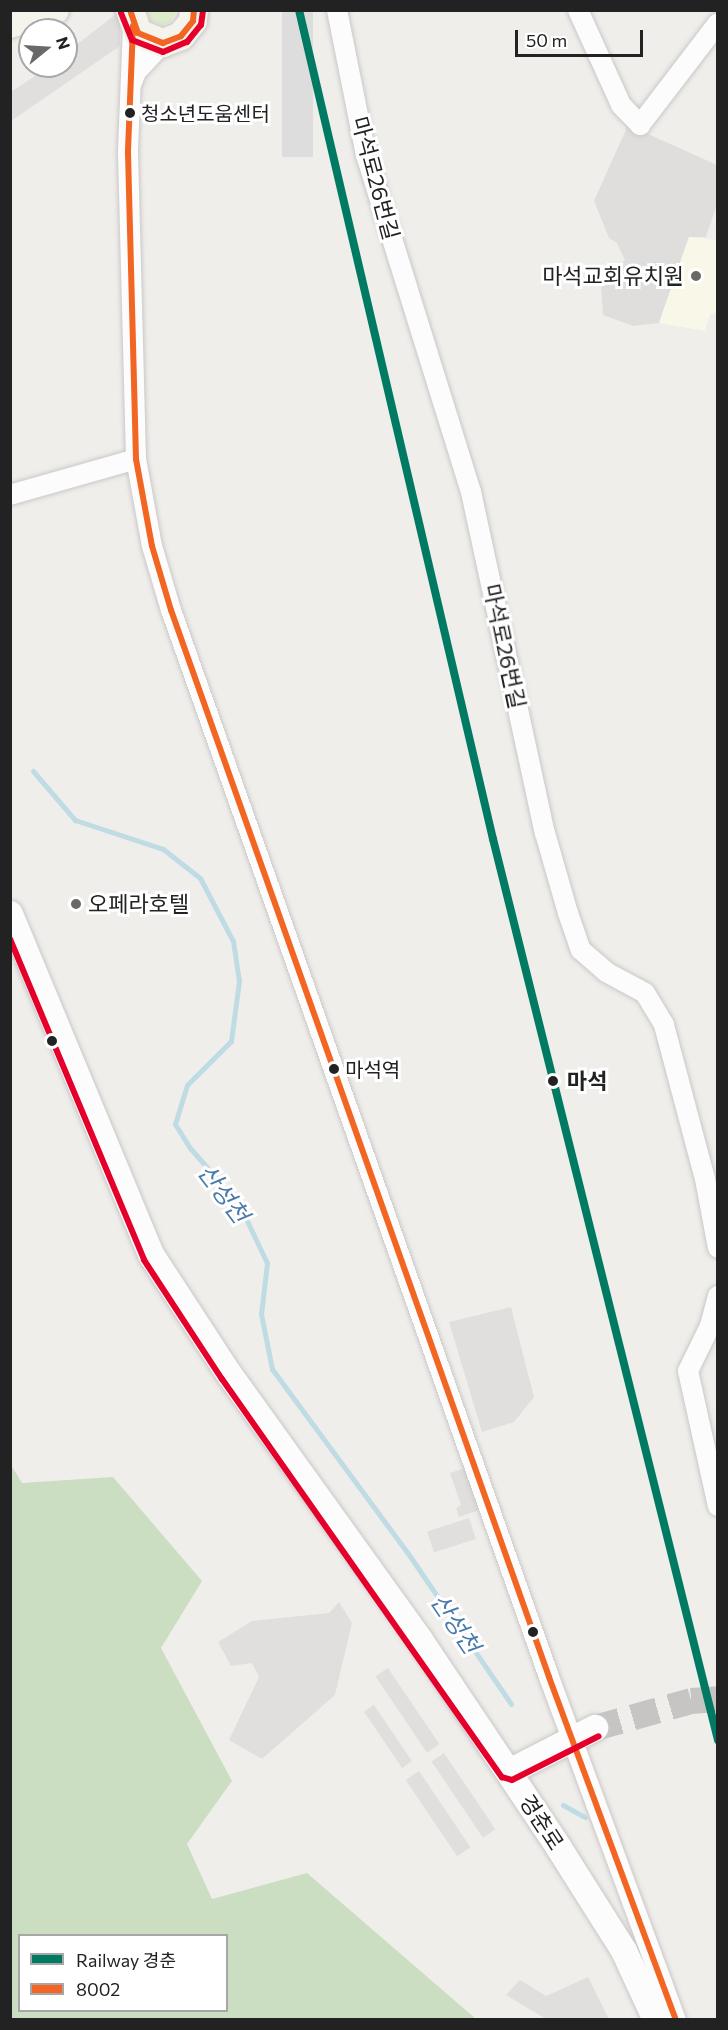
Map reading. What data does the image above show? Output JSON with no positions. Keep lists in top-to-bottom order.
{
  "streets": {
    "street": ["마석로26번길", "경춘로"]
  },
  "water": ["산성천"],
  "places": [
    "청소년도움센터",
    "마석교회유치원",
    "오페라호텔",
    "마석역",
    "마석"
  ],
  "lines": ["rail line 경춘", "transit line 8002"],
  "legend": ["Railway 경춘", "8002"],
  "scale_bar": "50 m",
  "north": "right"
}
